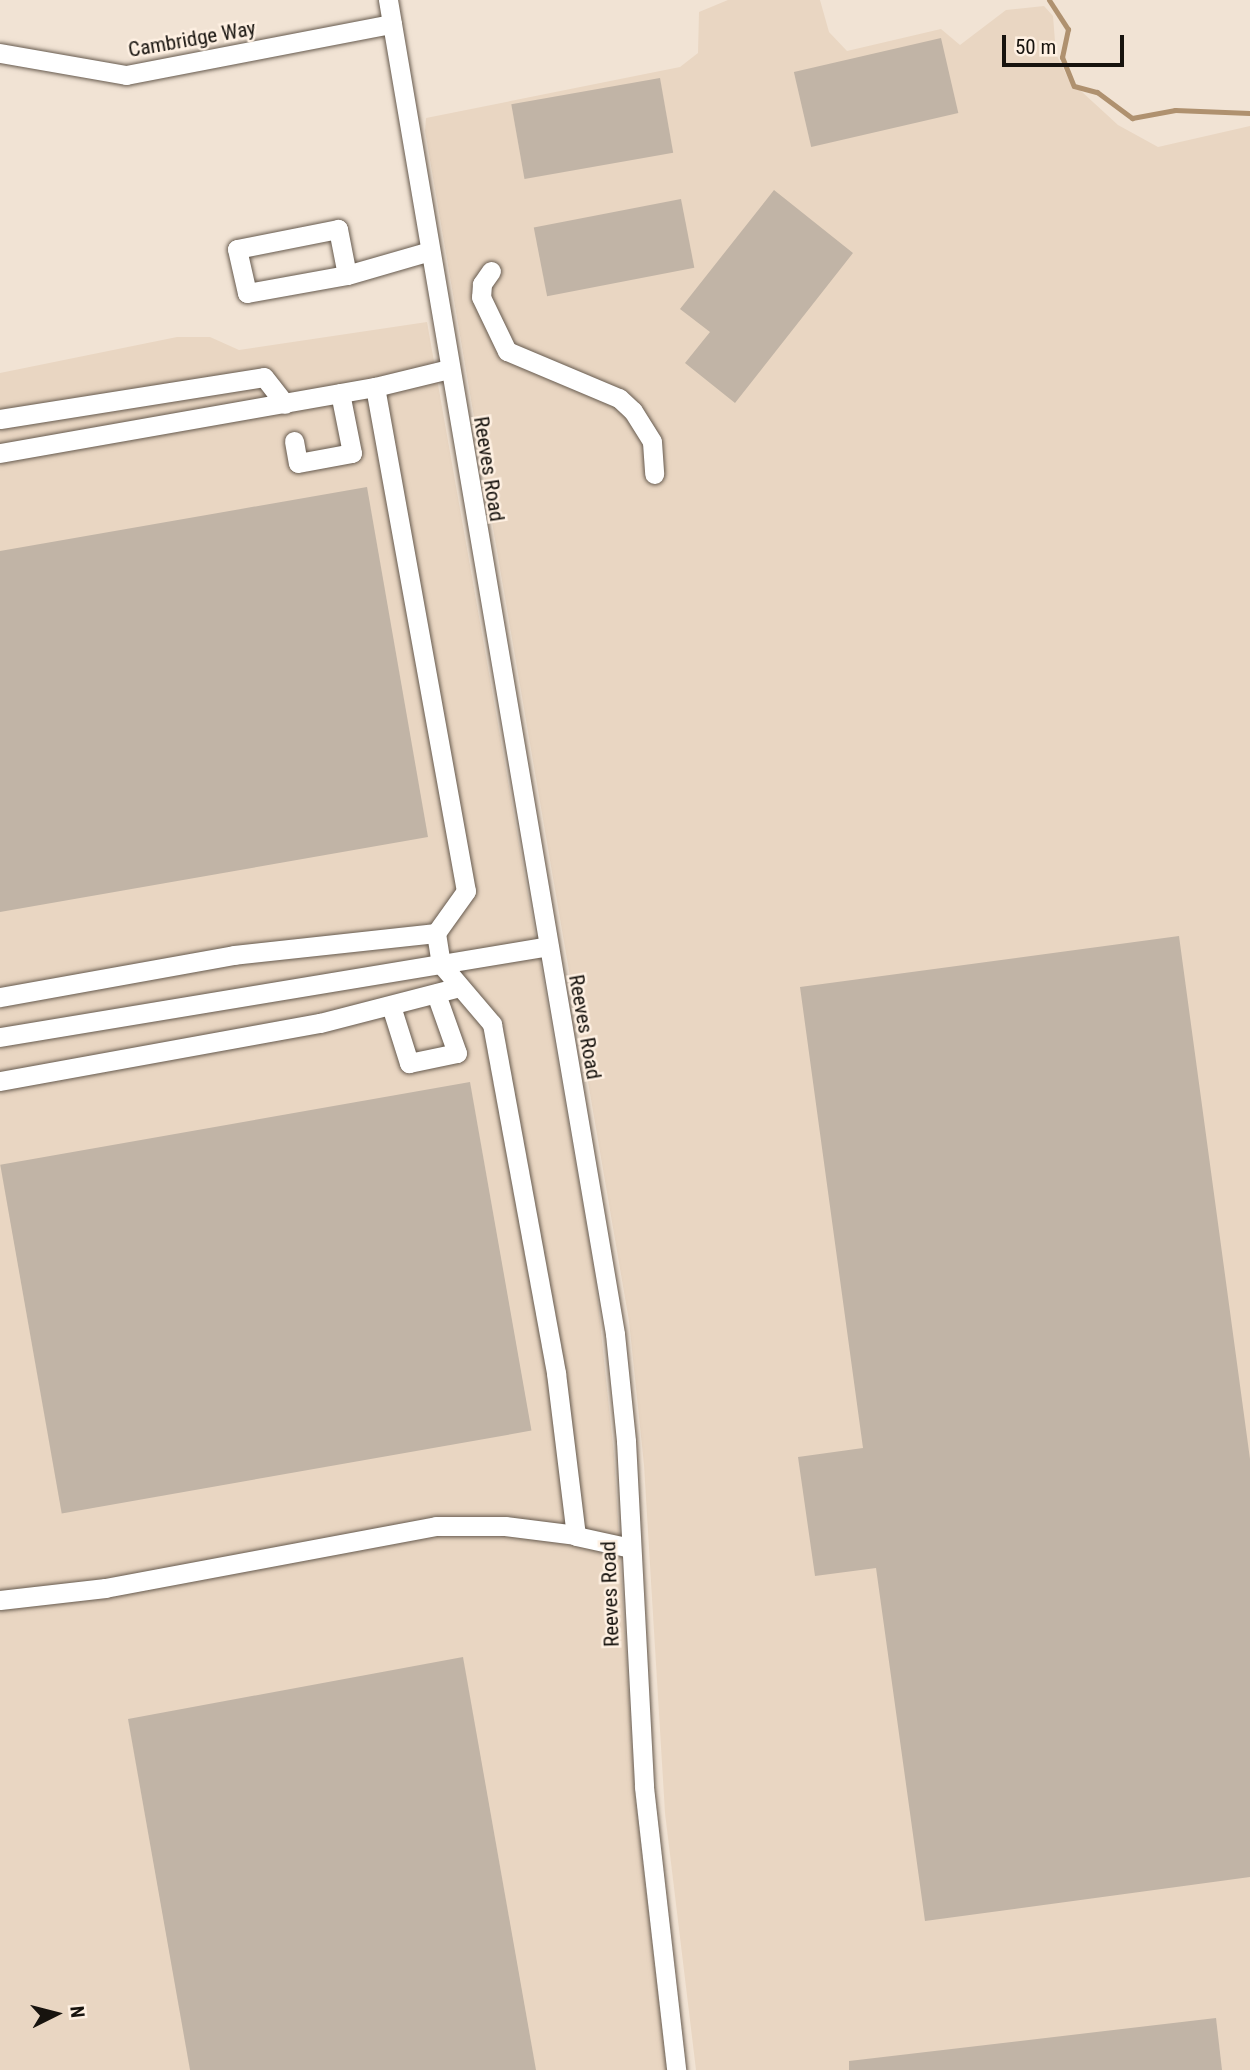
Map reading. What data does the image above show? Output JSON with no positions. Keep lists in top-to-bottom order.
{
  "streets": {
    "street": ["Cambridge Way", "Reeves Road"]
  },
  "crossings": [
    ["Cambridge Way", "Reeves Road"]
  ],
  "scale_bar": "50 m",
  "north": "right"
}
